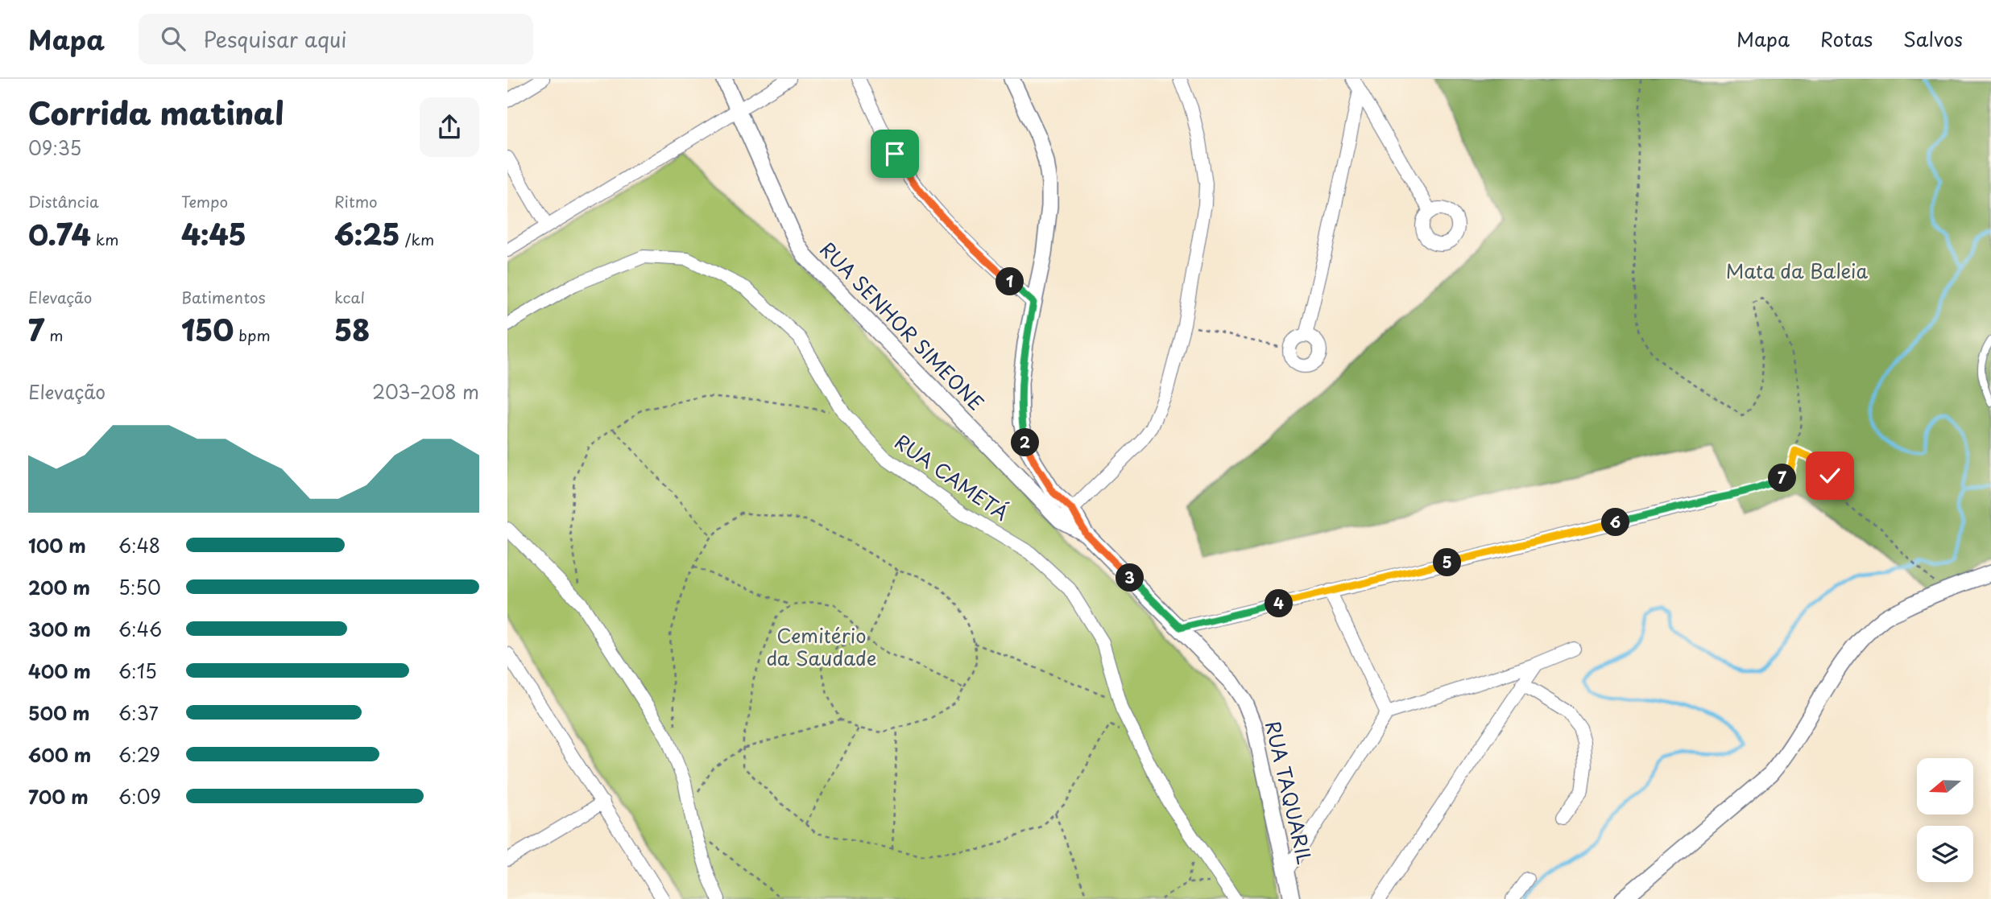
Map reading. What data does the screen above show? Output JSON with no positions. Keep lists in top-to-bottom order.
{
  "streets": {
    "street": ["RUA SENHOR SIMEONE", "RUA CAMETÁ", "RUA TAQUARIL"]
  },
  "crossings": [
    ["RUA SENHOR SIMEONE", "RUA TAQUARIL"]
  ],
  "parks": ["Mata da Baleia", "Cemitério da Saudade"],
  "north": "left",
  "page": {
    "header": "Mapa",
    "search": "Pesquisar aqui",
    "nav": ["Mapa", "Rotas", "Salvos"],
    "heading": ["Corrida matinal", "09:35"],
    "stats": [
      ["Distância", "0.74 km"],
      ["Tempo", "4:45"],
      ["Ritmo", "6:25 /km"],
      ["Elevação", "7 m"],
      ["Batimentos", "150 bpm"],
      ["kcal", "58"]
    ],
    "pins": [
      "1",
      "2",
      "7",
      "6",
      "5",
      "3",
      "4"
    ],
    "chart": ["Elevação", "203–208 m"],
    "list": [
      {
        "name": "100 m",
        "note": "6:48"
      },
      {
        "name": "200 m",
        "note": "5:50"
      },
      {
        "name": "300 m",
        "note": "6:46"
      },
      {
        "name": "400 m",
        "note": "6:15"
      },
      {
        "name": "500 m",
        "note": "6:37"
      },
      {
        "name": "600 m",
        "note": "6:29"
      },
      {
        "name": "700 m",
        "note": "6:09"
      }
    ]
  }
}
